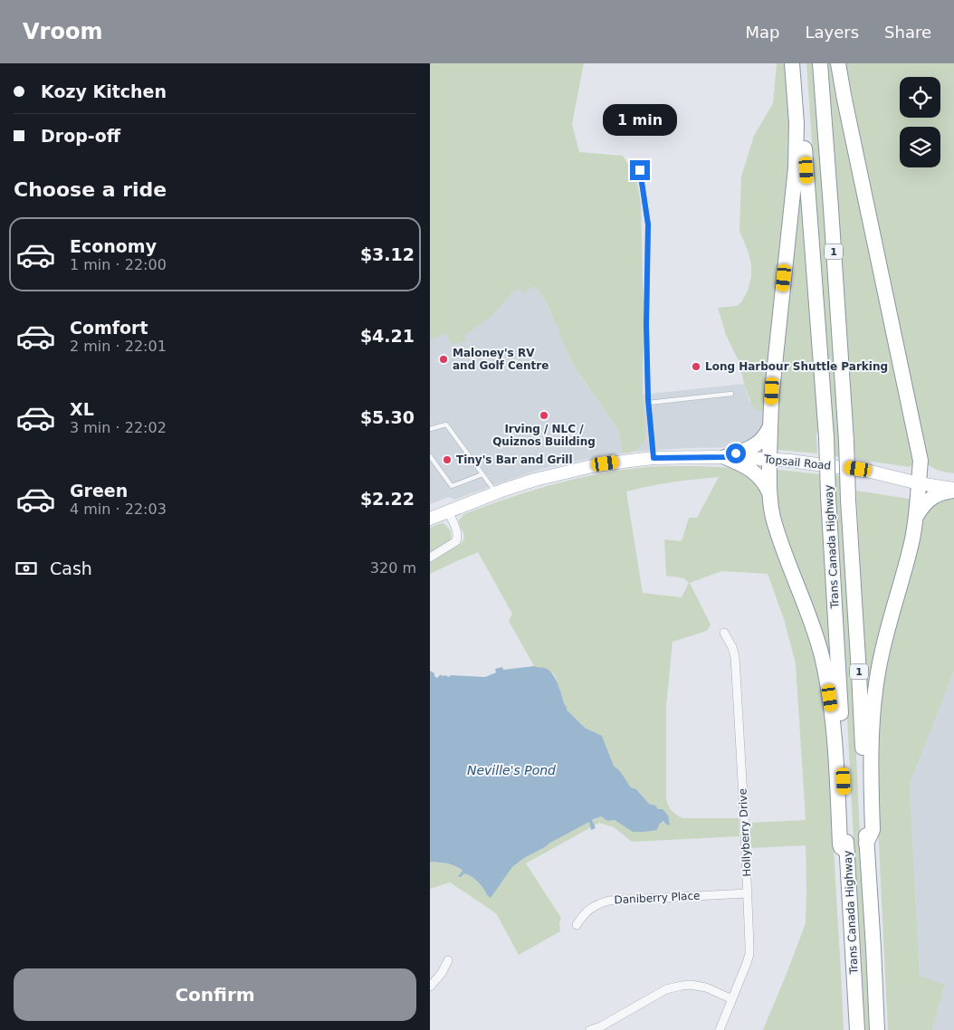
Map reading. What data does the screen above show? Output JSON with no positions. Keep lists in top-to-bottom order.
{
  "streets": {
    "highway": ["1", "Trans Canada Highway"],
    "main road": ["Topsail Road"],
    "street": ["Hollyberry Drive", "Daniberry Place"]
  },
  "crossings": [
    ["Hollyberry Drive", "Daniberry Place"]
  ],
  "water": ["Neville's Pond"],
  "places": [
    "Maloney's RV and Golf Centre",
    "Long Harbour Shuttle Parking",
    "Irving / NLC / Quiznos Building",
    "Tiny's Bar and Grill"
  ],
  "page": {
    "header": "Vroom",
    "nav": ["Map", "Layers", "Share"],
    "banner": ["Kozy Kitchen", "Drop-off"],
    "bubble": "1 min",
    "heading": "Choose a ride",
    "list": [
      {
        "name": "Economy",
        "note": "1 min · 22:00",
        "value": "$3.12"
      },
      {
        "name": "Comfort",
        "note": "2 min · 22:01",
        "value": "$4.21"
      },
      {
        "name": "XL",
        "note": "3 min · 22:02",
        "value": "$5.30"
      },
      {
        "name": "Green",
        "note": "4 min · 22:03",
        "value": "$2.22"
      }
    ],
    "pay": ["Cash", "320 m"],
    "buttons": "Confirm"
  }
}
